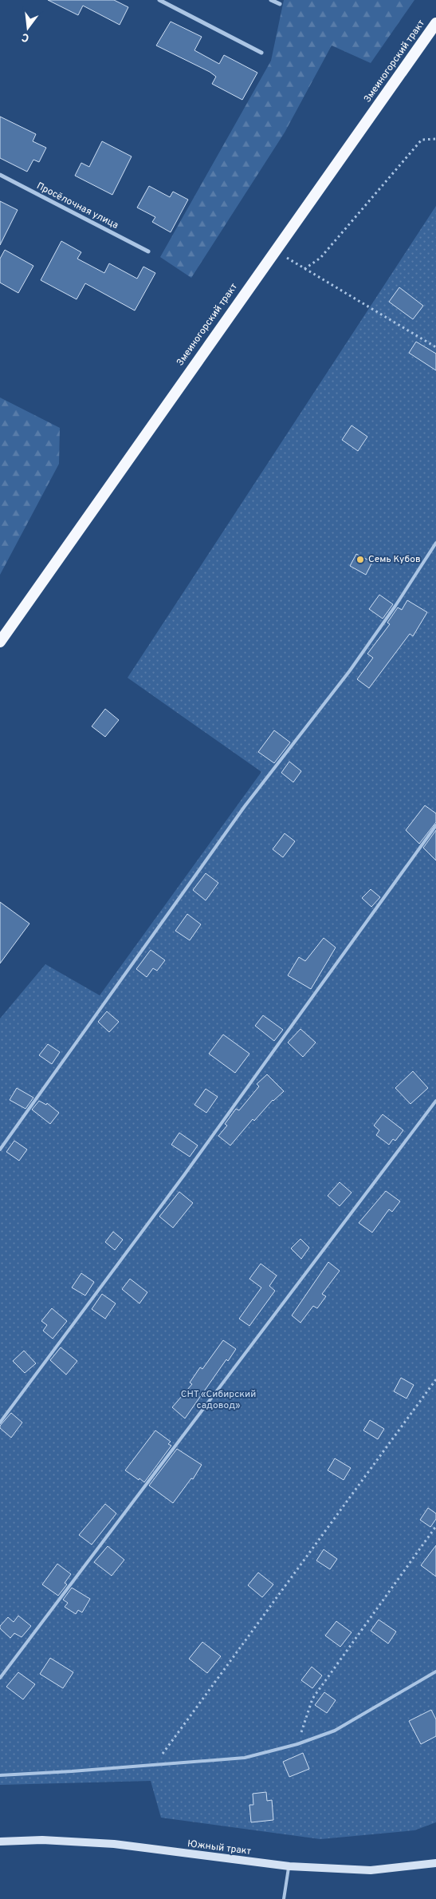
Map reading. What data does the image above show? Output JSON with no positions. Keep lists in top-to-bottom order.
{
  "streets": {
    "highway": ["Змеиногорский тракт"],
    "main road": ["Южный тракт"],
    "street": ["Просёлочная улица"]
  },
  "parks": ["СНТ «Сибирский садовод»"],
  "places": ["Семь Кубов"],
  "north": "bottom"
}
